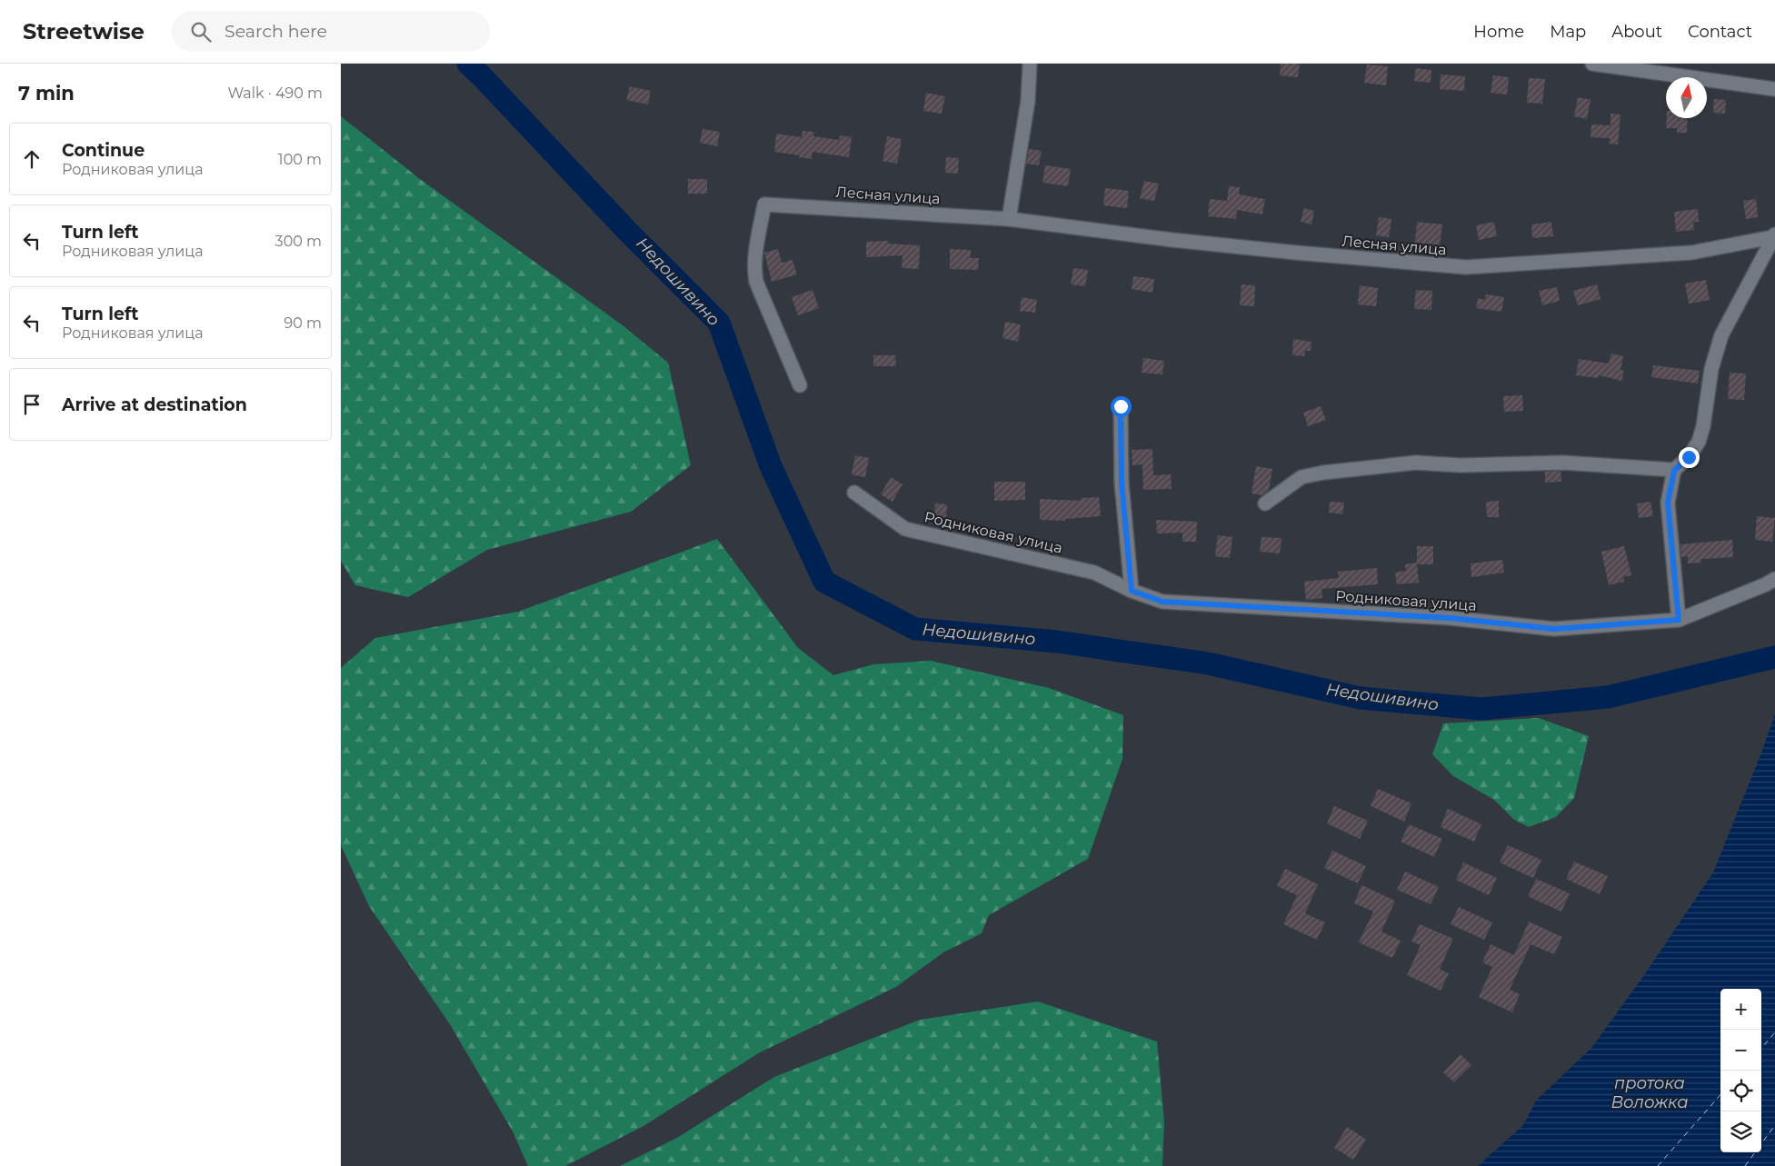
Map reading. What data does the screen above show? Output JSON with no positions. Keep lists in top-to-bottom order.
{
  "streets": {
    "street": ["Лесная улица", "Родниковая улица"]
  },
  "water": ["Недошивино", "протока Воложка"],
  "north": "top",
  "page": {
    "header": "Streetwise",
    "search": "Search here",
    "nav": [
      "Home",
      "Map",
      "About",
      "Contact"
    ],
    "heading": ["7 min", "Walk · 490 m"],
    "list": [
      ["Continue", "Родниковая улица", "100 m"],
      ["Turn left", "Родниковая улица", "300 m"],
      ["Turn left", "Родниковая улица", "90 m"],
      "Arrive at destination"
    ],
    "map_buttons": ["+", "−"]
  }
}
